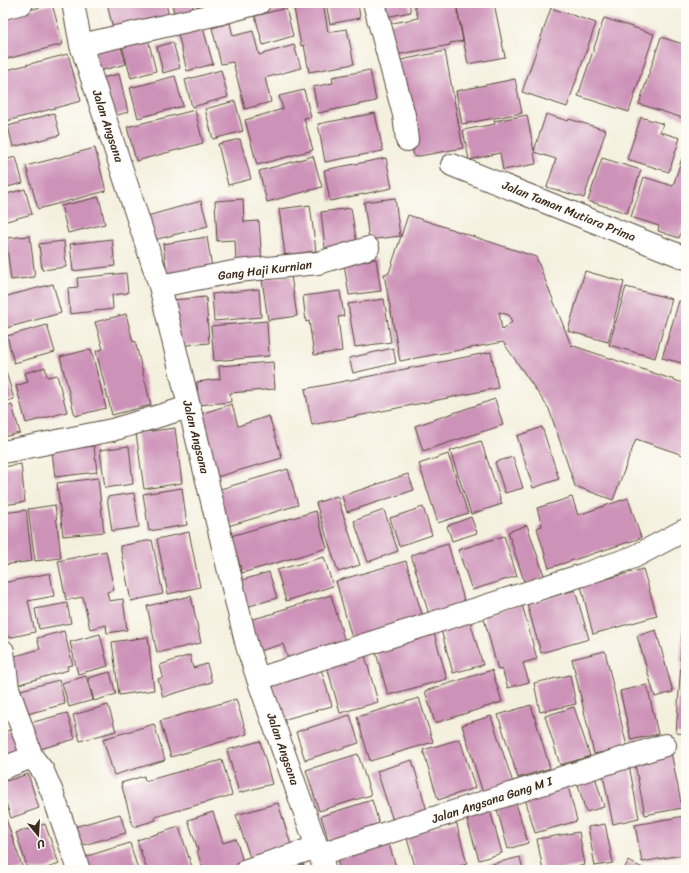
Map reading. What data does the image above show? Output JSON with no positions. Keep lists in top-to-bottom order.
{
  "streets": {
    "street": [
      "Jalan Angsana",
      "Jalan Taman Mutiara Prima",
      "Gang Haji Kurnian",
      "Jalan Angsana Gang M I"
    ]
  },
  "crossings": [
    ["Jalan Angsana", "Gang Haji Kurnian"],
    ["Jalan Angsana", "Jalan Angsana Gang M I"]
  ],
  "north": "bottom"
}
